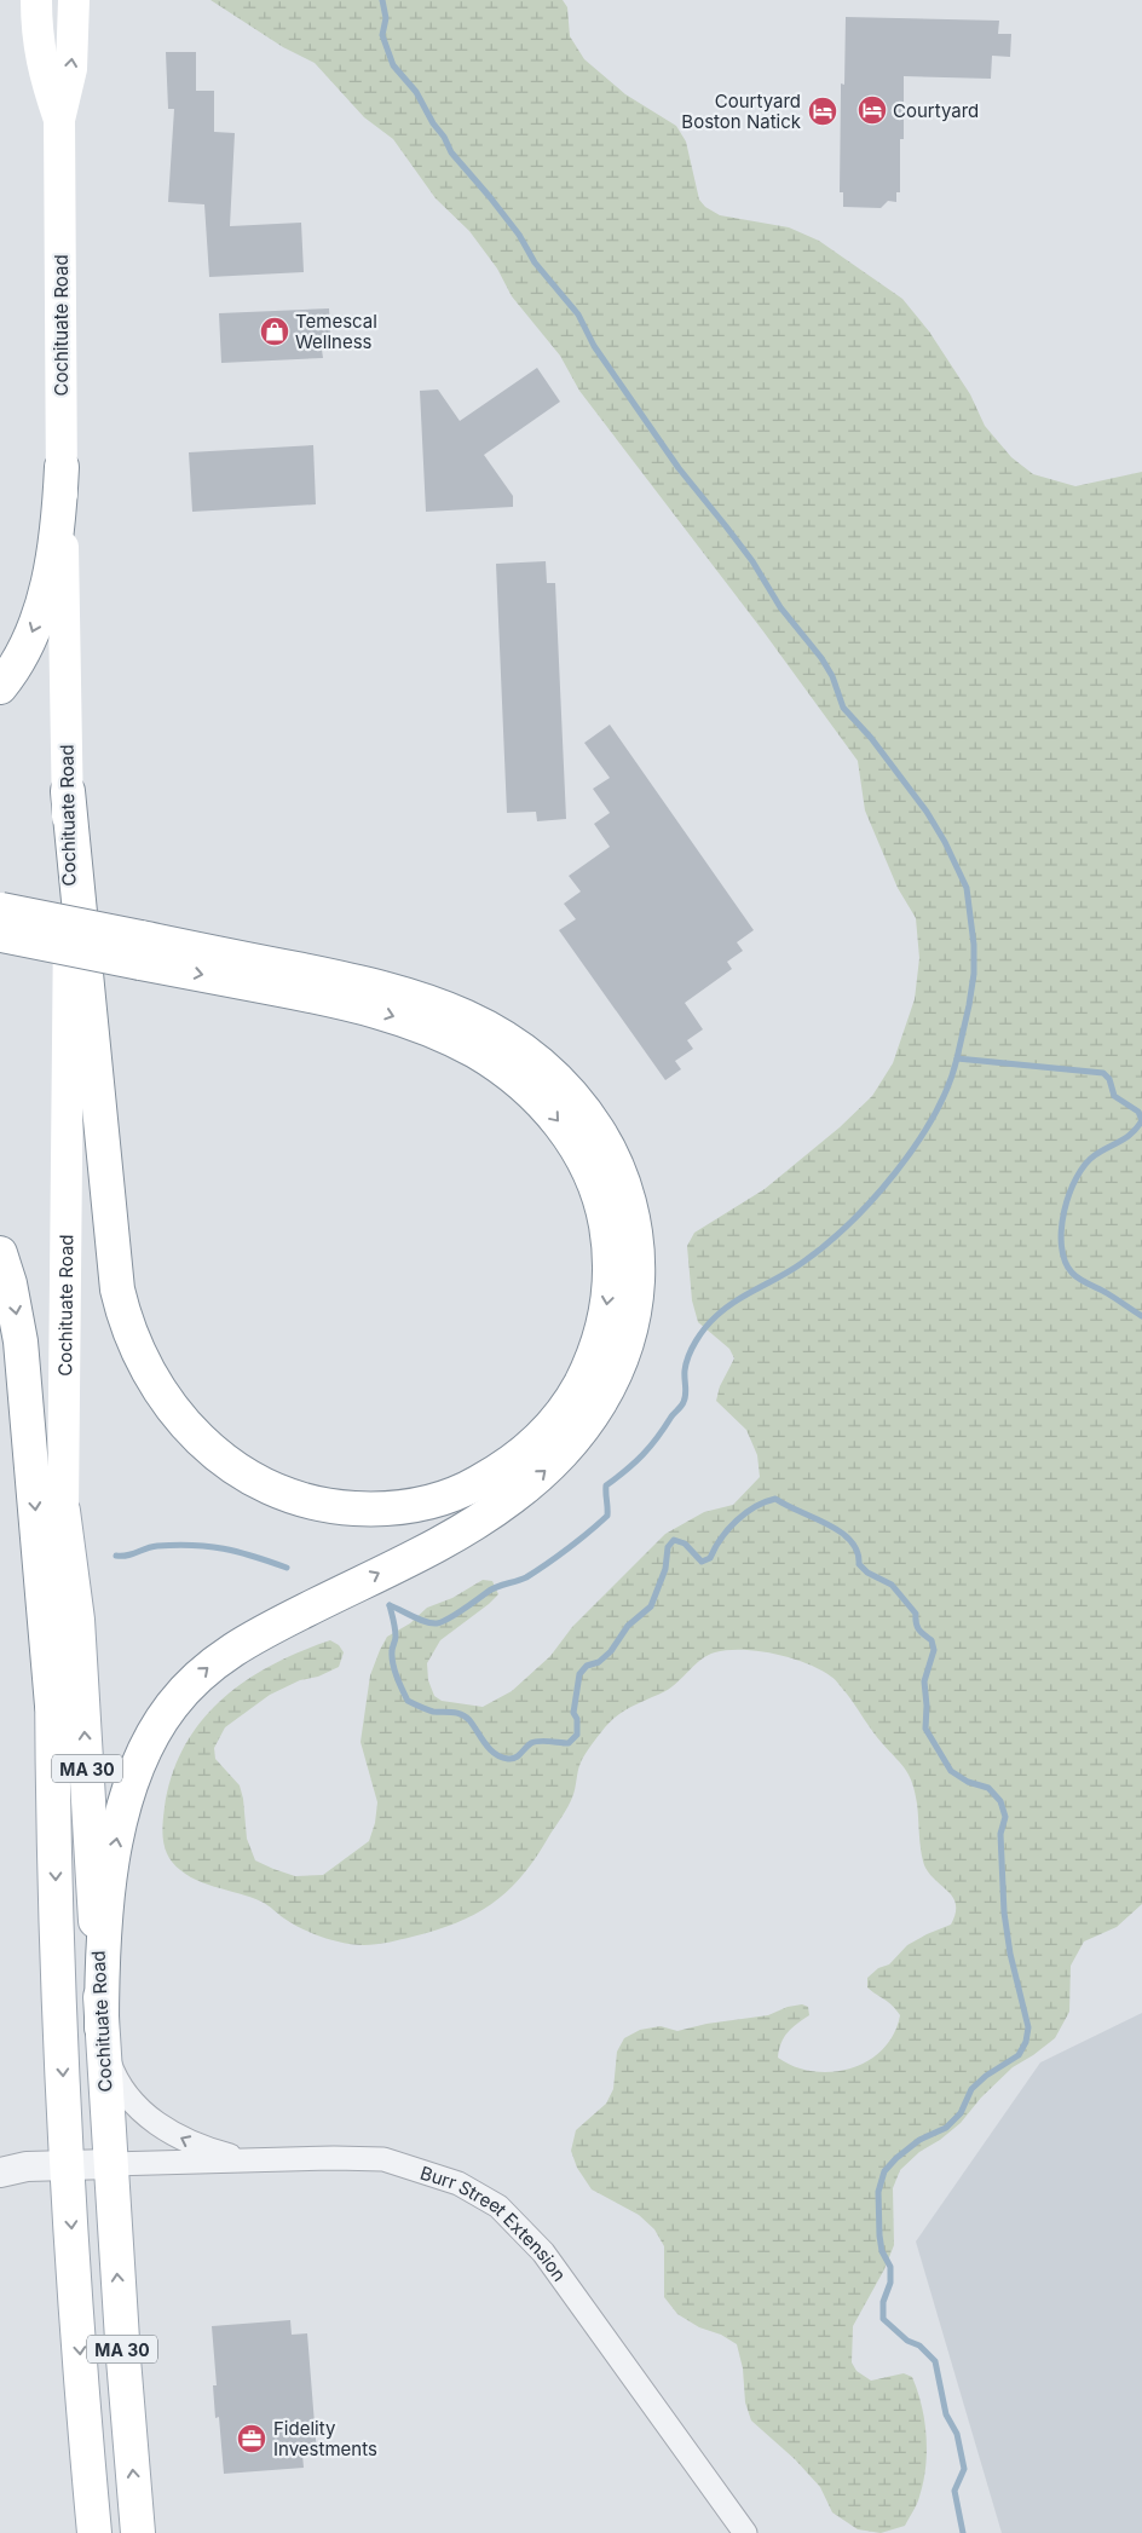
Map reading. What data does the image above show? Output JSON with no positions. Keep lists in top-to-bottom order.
{
  "streets": {
    "main road": ["Cochituate Road", "MA 30"],
    "street": ["Burr Street Extension"]
  },
  "crossings": [
    ["Cochituate Road", "Burr Street Extension"]
  ],
  "places": {
    "hotel": ["Courtyard", "Courtyard Boston Natick"],
    "shop": ["Temescal Wellness"],
    "office": ["Fidelity Investments"]
  }
}
